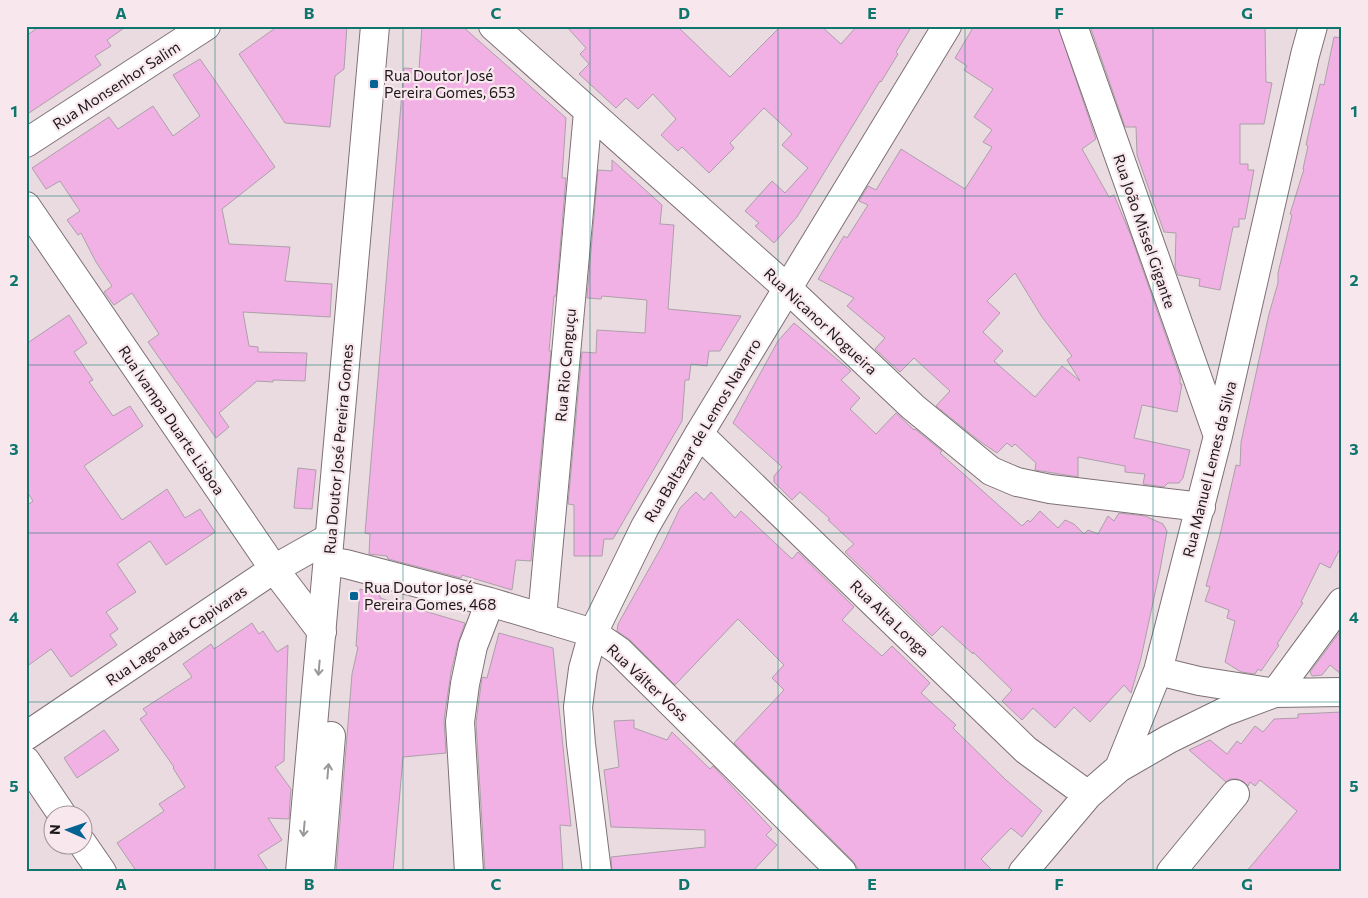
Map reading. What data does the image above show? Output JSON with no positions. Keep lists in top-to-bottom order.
{
  "streets": {
    "street": [
      "Rua Monsenhor Salim",
      "Rua João Missel Gigante",
      "Rua Nicanor Nogueira",
      "Rua Rio Canguçu",
      "Rua Ivampa Duarte Lisboa",
      "Rua Baltazar de Lemos Navarro",
      "Rua Doutor José Pereira Gomes",
      "Rua Manuel Lemes da Silva",
      "Rua Alta Longa",
      "Rua Lagoa das Capivaras",
      "Rua Válter Voss"
    ]
  },
  "crossings": [
    ["Rua João Missel Gigante", "Rua Manuel Lemes da Silva"],
    ["Rua Nicanor Nogueira", "Rua Rio Canguçu"],
    ["Rua Nicanor Nogueira", "Rua Baltazar de Lemos Navarro"],
    ["Rua Nicanor Nogueira", "Rua Manuel Lemes da Silva"],
    ["Rua Rio Canguçu", "Rua Válter Voss"],
    ["Rua Ivampa Duarte Lisboa", "Rua Doutor José Pereira Gomes"],
    ["Rua Ivampa Duarte Lisboa", "Rua Lagoa das Capivaras"],
    ["Rua Baltazar de Lemos Navarro", "Rua Alta Longa"],
    ["Rua Baltazar de Lemos Navarro", "Rua Válter Voss"],
    ["Rua Doutor José Pereira Gomes", "Rua Lagoa das Capivaras"],
    ["Rua Doutor José Pereira Gomes", "Rua Válter Voss"],
    ["Rua Manuel Lemes da Silva", "Rua Alta Longa"],
    ["Rua Lagoa das Capivaras", "Rua Válter Voss"]
  ],
  "places": {
    "transit": ["Rua Doutor José Pereira Gomes, 653", "Rua Doutor José Pereira Gomes, 468"]
  },
  "north": "left",
  "grid": {
    "columns": [
      "A",
      "B",
      "C",
      "D",
      "E",
      "F",
      "G"
    ],
    "rows": [
      "1",
      "2",
      "3",
      "4",
      "5"
    ]
  }
}
